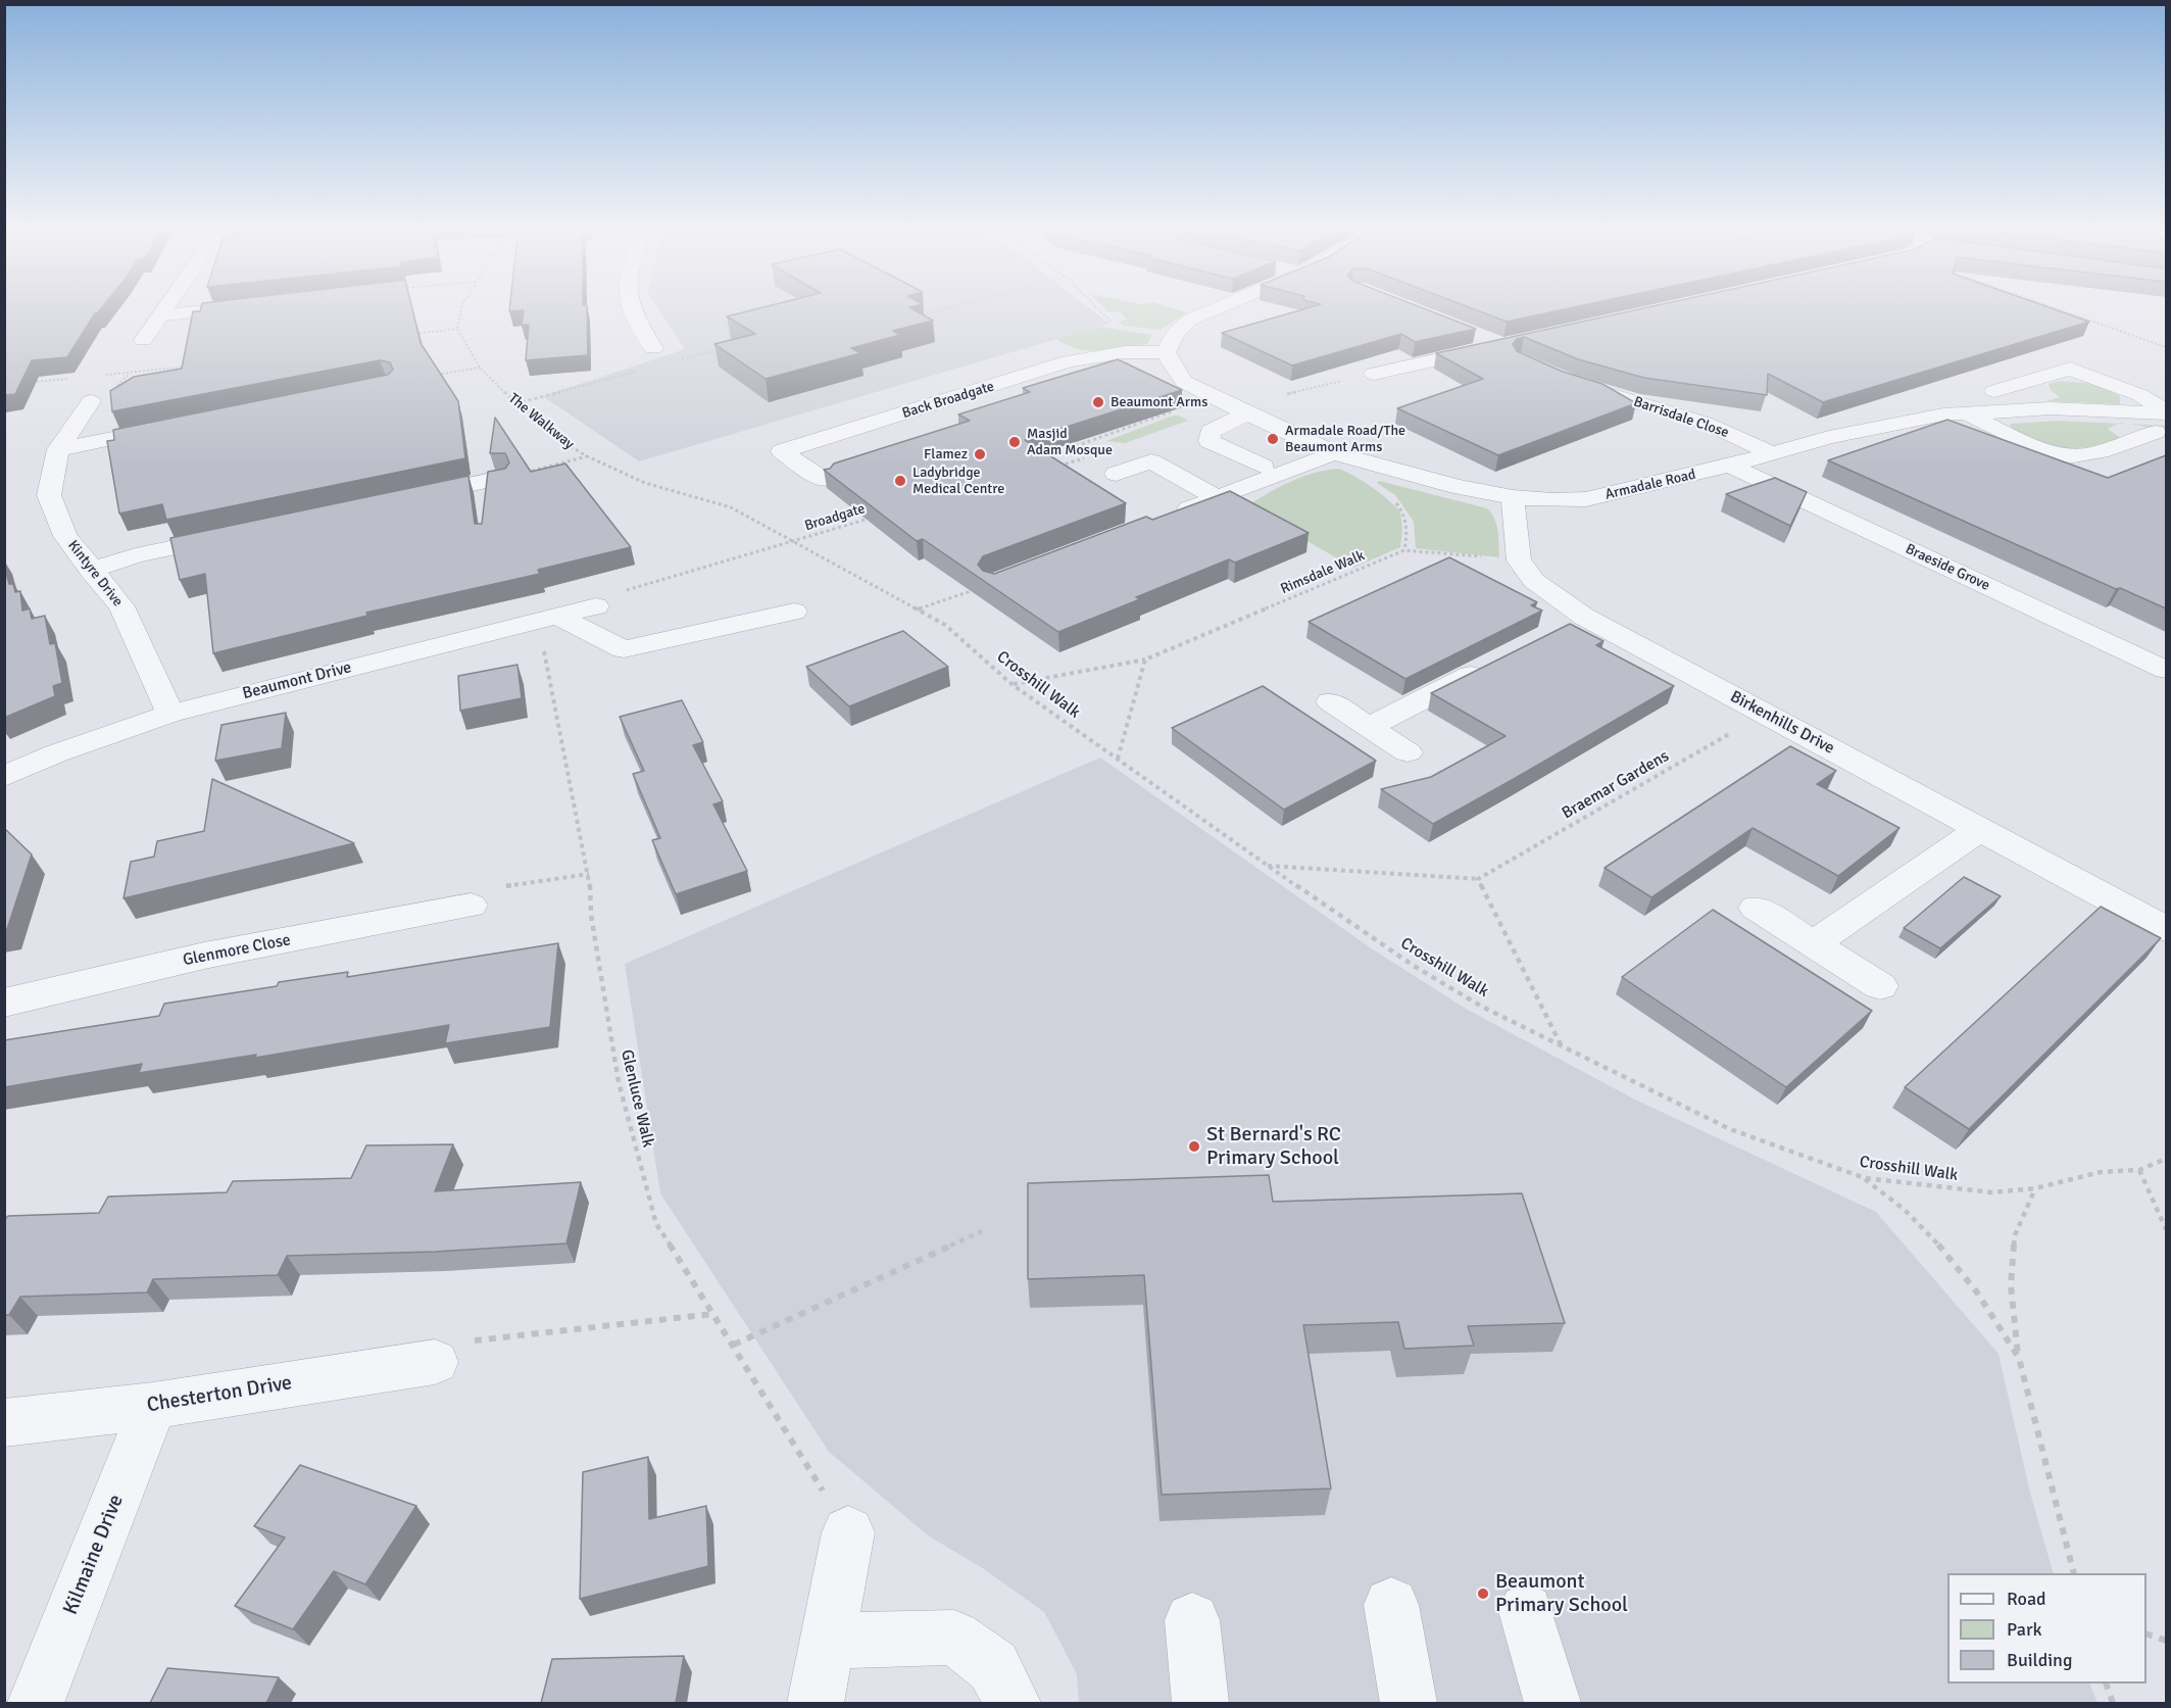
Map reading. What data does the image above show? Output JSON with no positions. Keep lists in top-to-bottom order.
{
  "streets": {
    "street": [
      "Back Broadgate",
      "Barrisdale Close",
      "Armadale Road",
      "Braeside Grove",
      "Kintyre Drive",
      "Beaumont Drive",
      "Birkenhills Drive",
      "Glenmore Close",
      "Chesterton Drive",
      "Kilmaine Drive"
    ],
    "path": [
      "The Walkway",
      "Broadgate",
      "Rimsdale Walk",
      "Crosshill Walk",
      "Braemar Gardens",
      "Glenluce Walk"
    ]
  },
  "crossings": [
    ["Back Broadgate", "Armadale Road"],
    ["Barrisdale Close", "Armadale Road"],
    ["The Walkway", "Broadgate"],
    ["The Walkway", "Crosshill Walk"],
    ["Armadale Road", "Braeside Grove"],
    ["Broadgate", "Beaumont Drive"],
    ["Broadgate", "Crosshill Walk"],
    ["Rimsdale Walk", "Crosshill Walk"],
    ["Rimsdale Walk", "Birkenhills Drive"],
    ["Kintyre Drive", "Beaumont Drive"],
    ["Beaumont Drive", "Glenluce Walk"],
    ["Birkenhills Drive", "Braemar Gardens"],
    ["Chesterton Drive", "Kilmaine Drive"]
  ],
  "places": [
    "Beaumont Arms",
    "Armadale Road/The Beaumont Arms",
    "Masjid Adam Mosque",
    "Flamez",
    "Ladybridge Medical Centre",
    "St Bernard's RC Primary School",
    "Beaumont Primary School"
  ],
  "legend": ["Road", "Park", "Building"]
}
